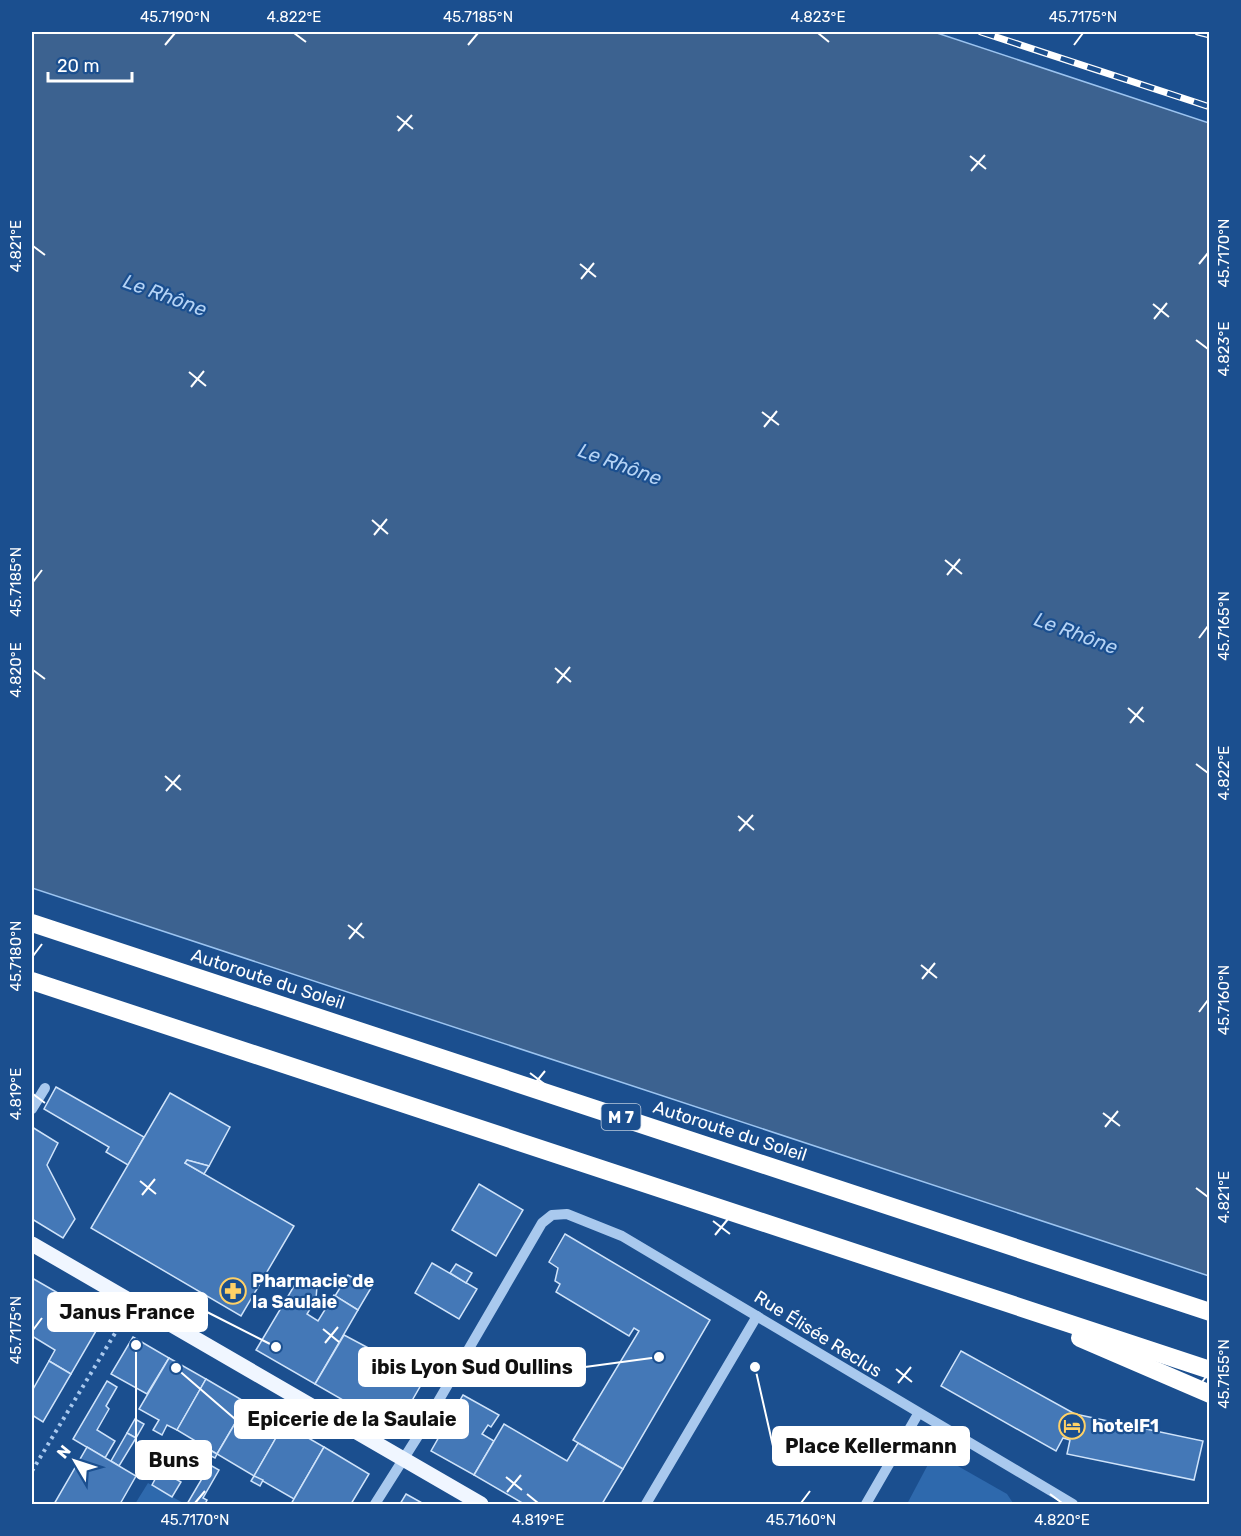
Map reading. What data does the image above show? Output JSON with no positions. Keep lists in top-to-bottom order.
{
  "streets": {
    "highway": ["Autoroute du Soleil", "M 7"],
    "street": ["Rue Élisée Reclus"]
  },
  "water": ["Le Rhône"],
  "places": {
    "pharmacy": ["Pharmacie de la Saulaie"],
    "other": [
      "Buns",
      "Janus France",
      "ibis Lyon Sud Oullins",
      "Place Kellermann",
      "Epicerie de la Saulaie"
    ],
    "hotel": ["hotelF1"]
  },
  "scale_bar": "20 m",
  "north": "top left",
  "coordinates": [
    "45.7190°N",
    "4.822°E",
    "45.7185°N",
    "4.823°E",
    "45.7175°N",
    "4.821°E",
    "45.7170°N",
    "45.7165°N",
    "4.820°E",
    "45.7180°N",
    "45.7160°N",
    "4.819°E",
    "45.7155°N"
  ]
}
